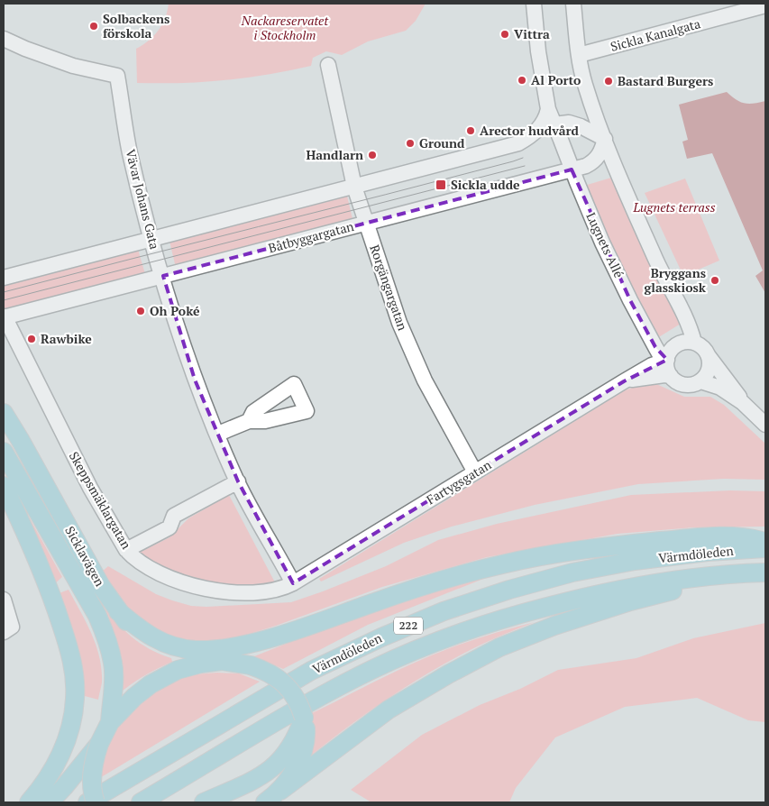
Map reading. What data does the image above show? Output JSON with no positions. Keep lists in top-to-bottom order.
{
  "streets": {
    "main road": ["Värmdöleden", "Sicklavägen", "222"],
    "street": [
      "Sickla Kanalgata",
      "Vävar Johans Gata",
      "Båtbyggargatan",
      "Lugnets Allé",
      "Rorgängargatan",
      "Fartygsgatan",
      "Skeppsmäklargatan"
    ]
  },
  "crossings": [
    ["Vävar Johans Gata", "Båtbyggargatan"],
    ["Vävar Johans Gata", "Fartygsgatan"],
    ["Vävar Johans Gata", "Skeppsmäklargatan"],
    ["Båtbyggargatan", "Lugnets Allé"],
    ["Båtbyggargatan", "Rorgängargatan"],
    ["Båtbyggargatan", "Skeppsmäklargatan"],
    ["Lugnets Allé", "Fartygsgatan"],
    ["Rorgängargatan", "Fartygsgatan"],
    ["Fartygsgatan", "Skeppsmäklargatan"],
    ["Värmdöleden", "222"]
  ],
  "parks": ["Nackareservatet i Stockholm", "Lugnets terrass"],
  "places": {
    "other": [
      "Solbackens förskola",
      "Vittra",
      "Al Porto",
      "Bastard Burgers",
      "Arector hudvård",
      "Ground",
      "Handlarn",
      "Bryggans glasskiosk",
      "Oh Poké",
      "Rawbike"
    ],
    "transit": ["Sickla udde"]
  }
}
